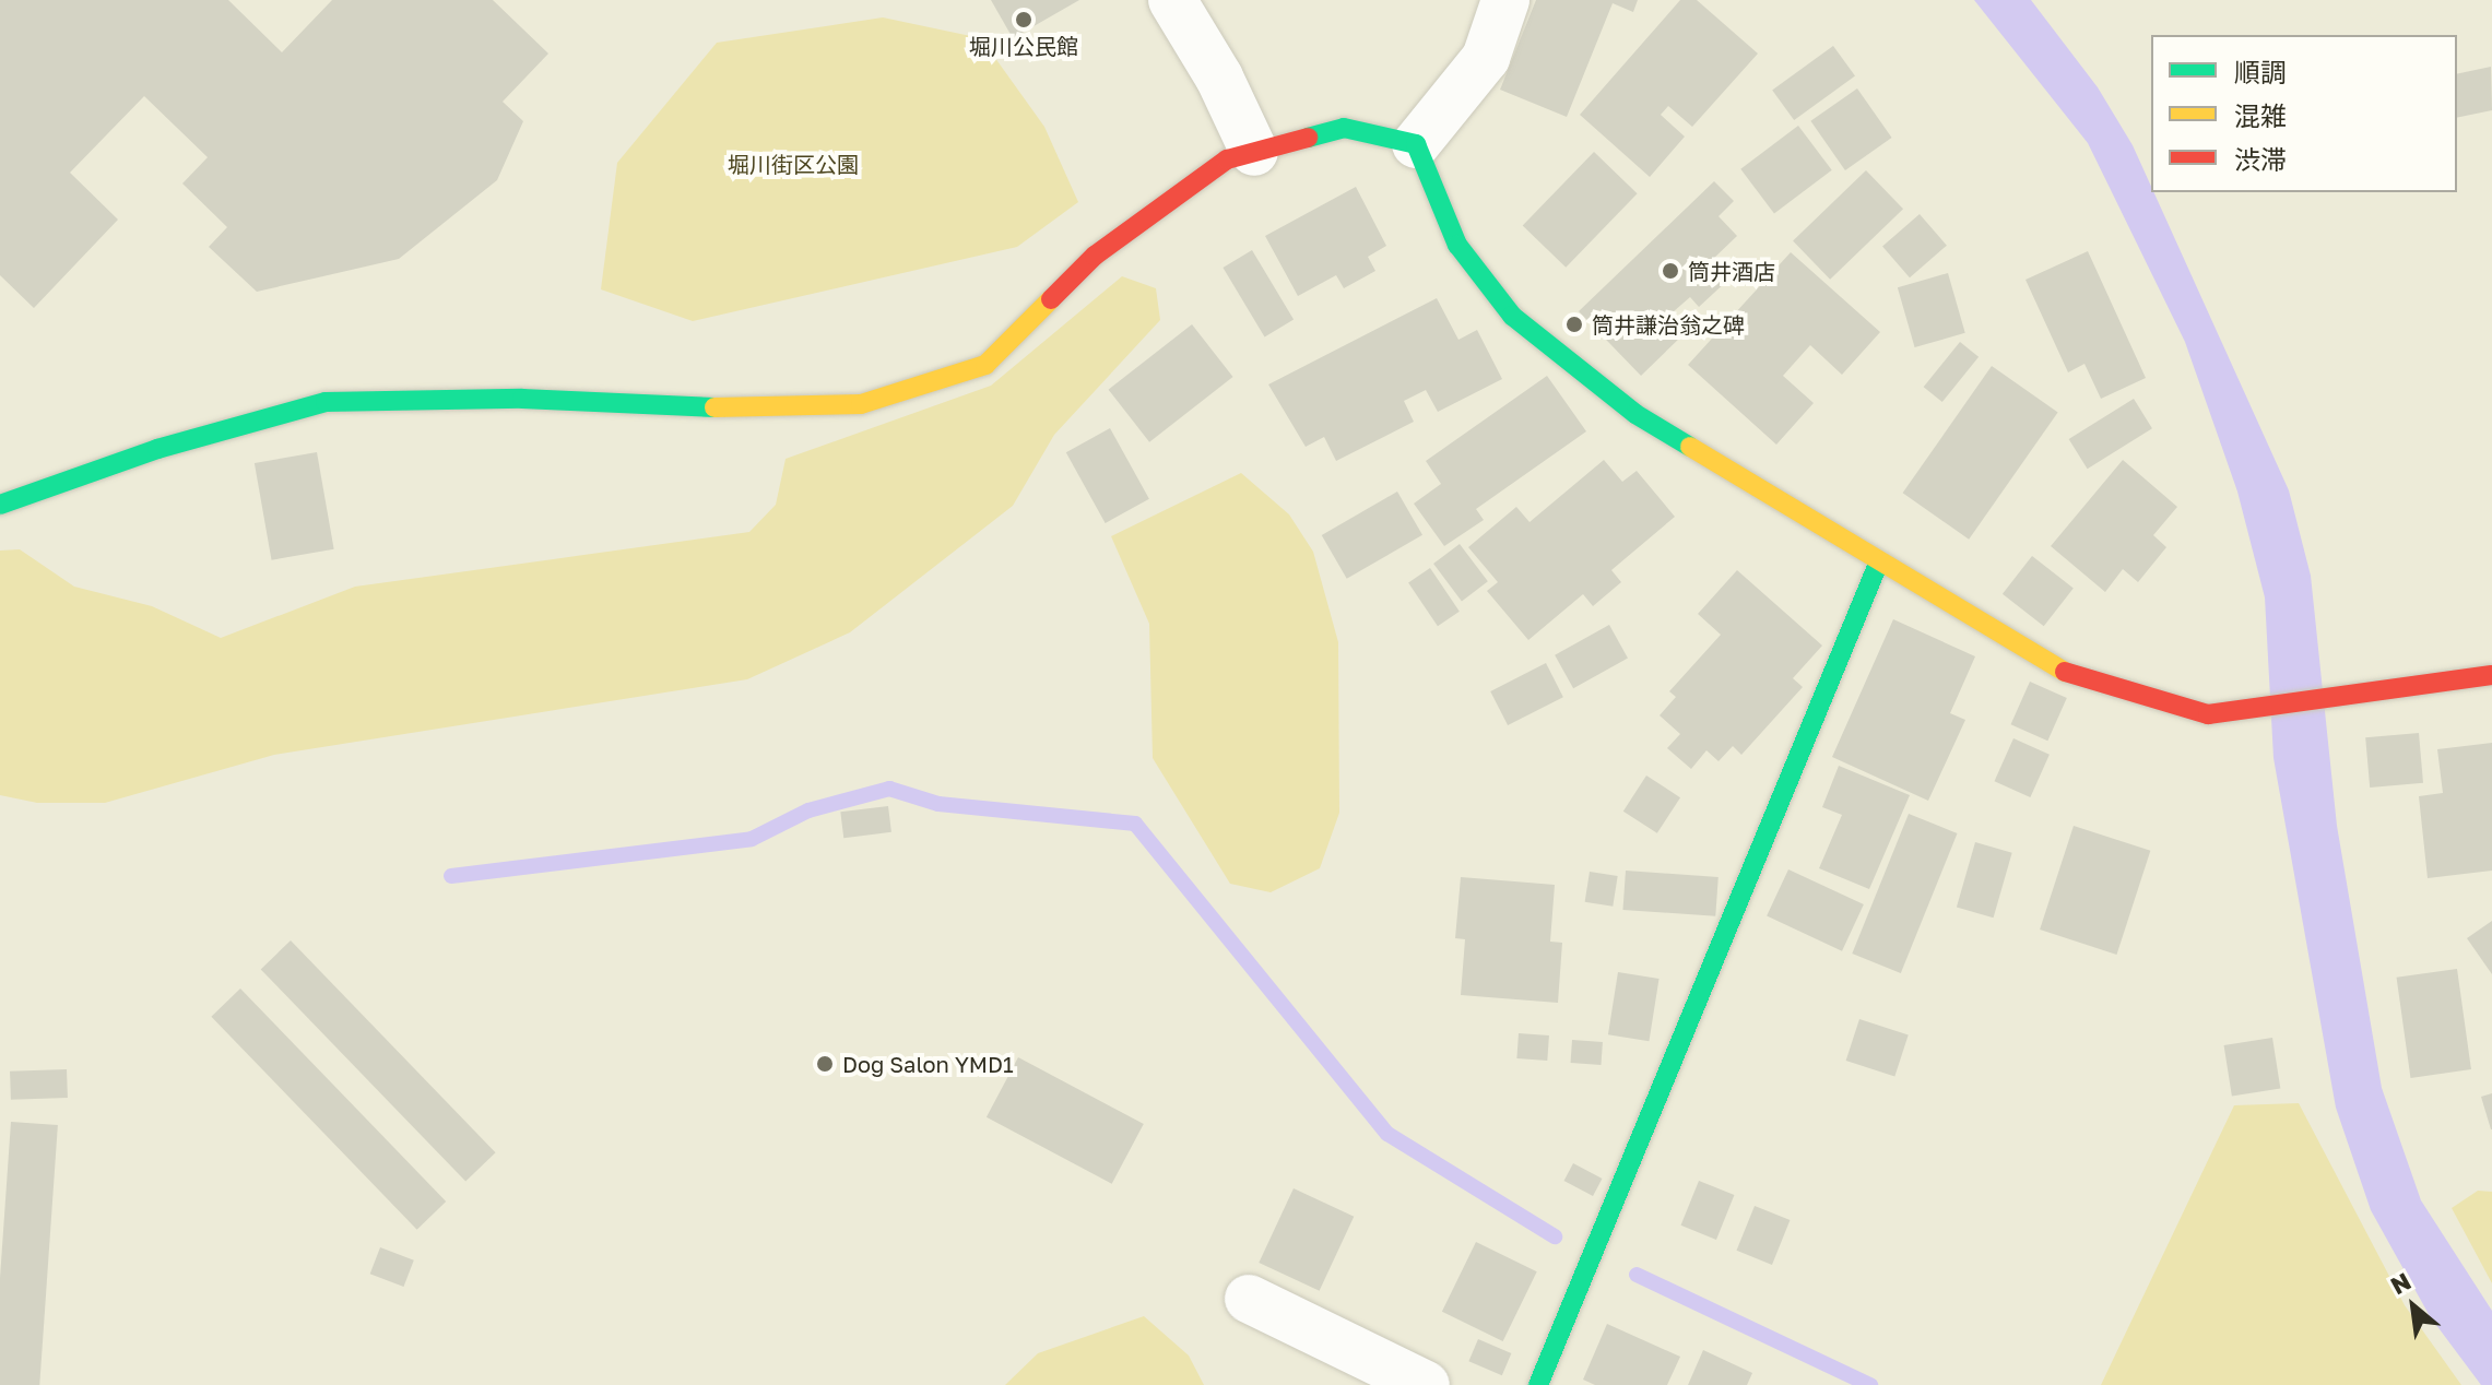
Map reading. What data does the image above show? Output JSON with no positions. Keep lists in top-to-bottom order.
{
  "parks": ["堀川街区公園"],
  "places": [
    "堀川公民館",
    "筒井酒店",
    "筒井謙治翁之碑",
    "Dog Salon YMD1"
  ],
  "legend": ["順調", "混雑", "渋滞"],
  "north": "top left"
}
